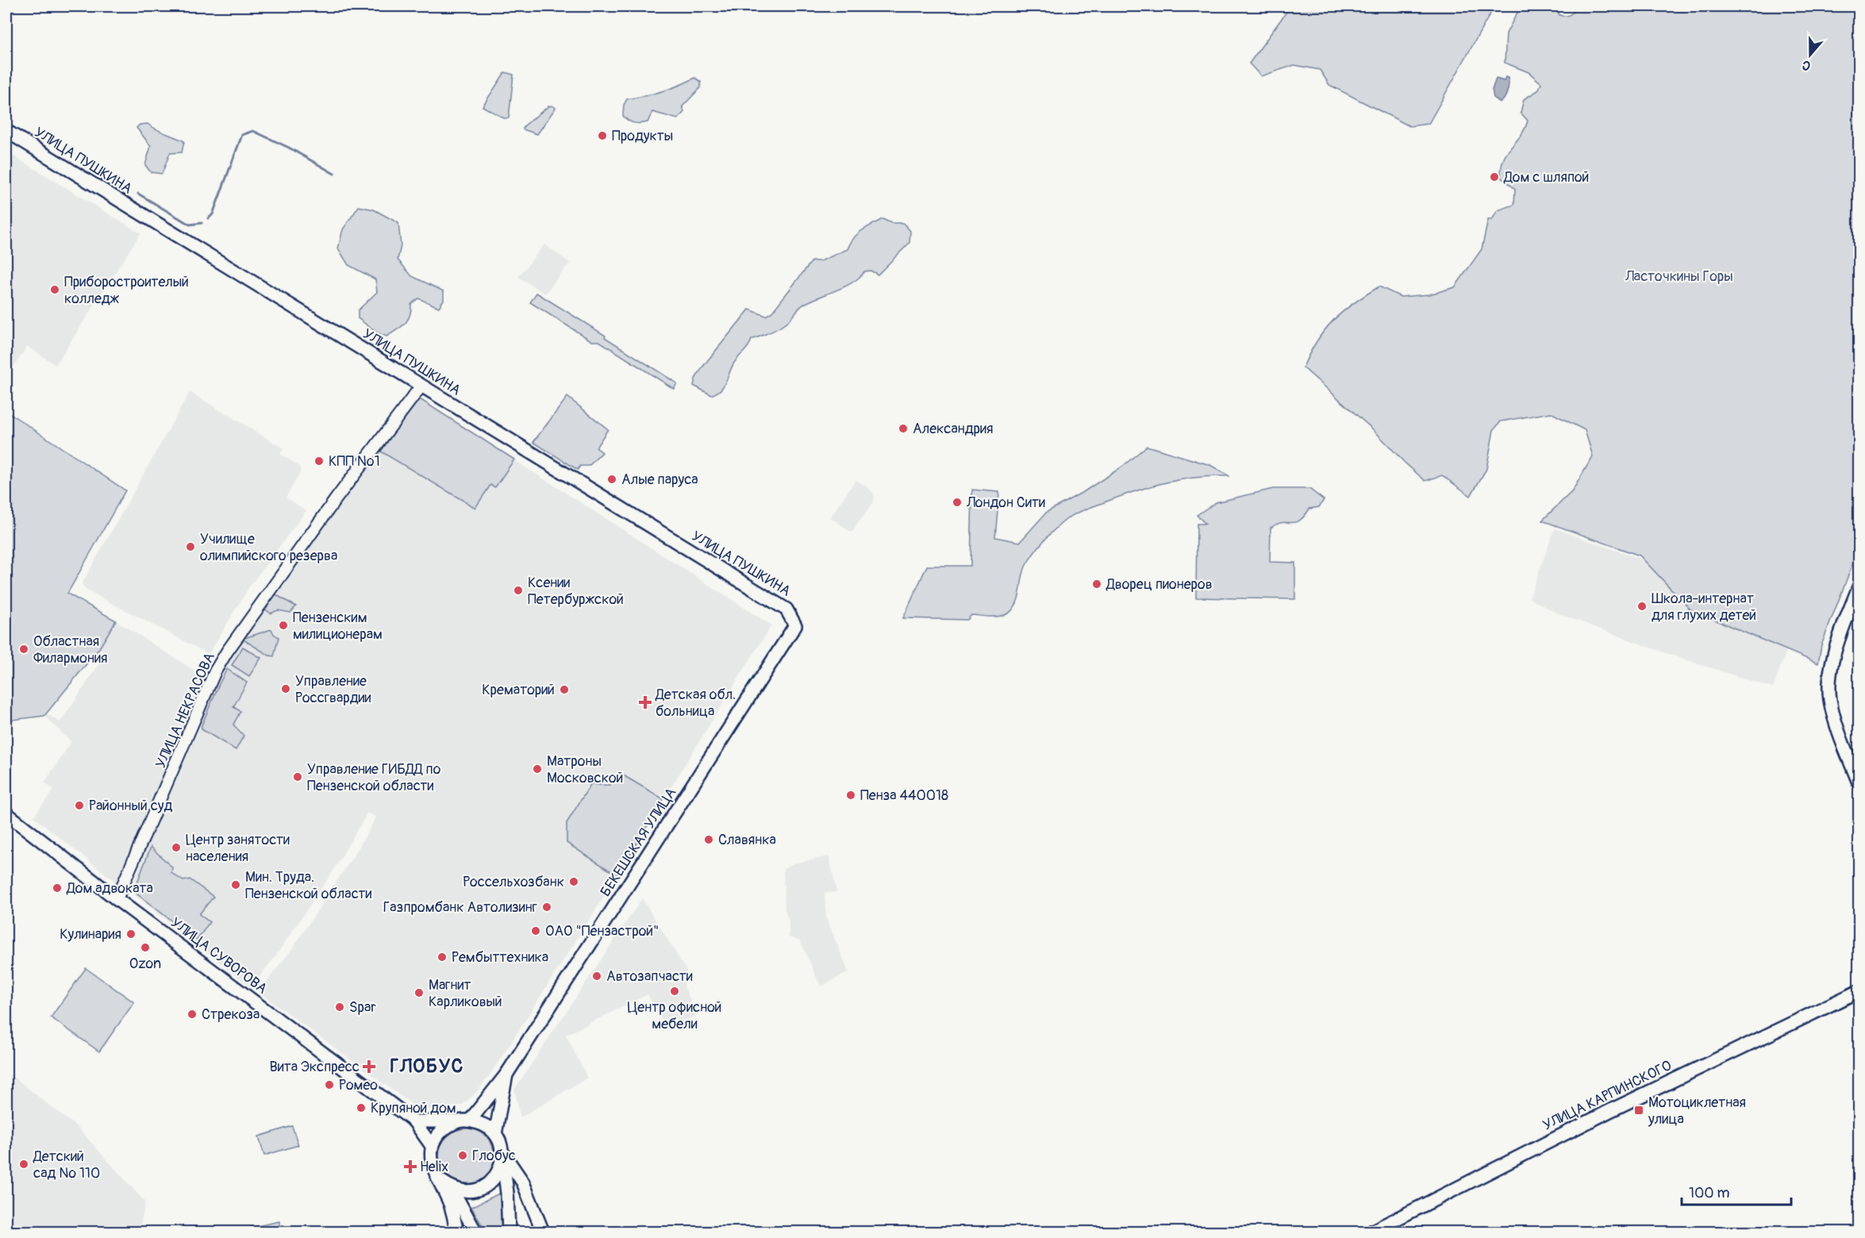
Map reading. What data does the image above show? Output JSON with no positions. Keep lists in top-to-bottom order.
{
  "streets": {
    "main road": [
      "УЛИЦА ПУШКИНА",
      "УЛИЦА НЕКРАСОВА",
      "БЕКЕШСКАЯ УЛИЦА",
      "УЛИЦА СУВОРОВА",
      "УЛИЦА КАРПИНСКОГО"
    ]
  },
  "crossings": [
    ["УЛИЦА ПУШКИНА", "УЛИЦА НЕКРАСОВА"],
    ["УЛИЦА ПУШКИНА", "БЕКЕШСКАЯ УЛИЦА"],
    ["УЛИЦА НЕКРАСОВА", "УЛИЦА СУВОРОВА"],
    ["БЕКЕШСКАЯ УЛИЦА", "УЛИЦА СУВОРОВА"]
  ],
  "districts": ["ГЛОБУС"],
  "parks": ["Ласточкины Горы"],
  "places": {
    "other": [
      "Продукты",
      "Дом с шляпой",
      "Приборостроителый колледж",
      "Александрия",
      "КПП №1",
      "Алые паруса",
      "Лондон Сити",
      "Училище олимпийского резерва",
      "Дворец пионеров",
      "Ксении Петербуржской",
      "Школа-интернат для глухих детей",
      "Пензенским милиционерам",
      "Областная Филармония",
      "Управление Россгвардии",
      "Крематорий",
      "Матроны Московской",
      "Управление ГИБДД по Пензенской области",
      "Пенза 440018",
      "Районный суд",
      "Славянка",
      "Центр занятости населения",
      "Россельхозбанк",
      "Мин. Труда. Пензенской области",
      "Дом адвоката",
      "Газпромбанк Автолизинг",
      "ОАО \"Пензастрой\"",
      "Кулинария",
      "Ozon",
      "Рембыттехника",
      "Автозапчасти",
      "Центр офисной мебели",
      "Магнит Карликовый",
      "Spar",
      "Стрекоза",
      "Ромео",
      "Крупяной дом",
      "Глобус",
      "Детский сад № 110"
    ],
    "health": ["Детская обл. больница", "Вита Экспресс", "Helix"],
    "transit": ["Мотоциклетная улица"]
  },
  "scale_bar": "100 m",
  "north": "bottom"
}
